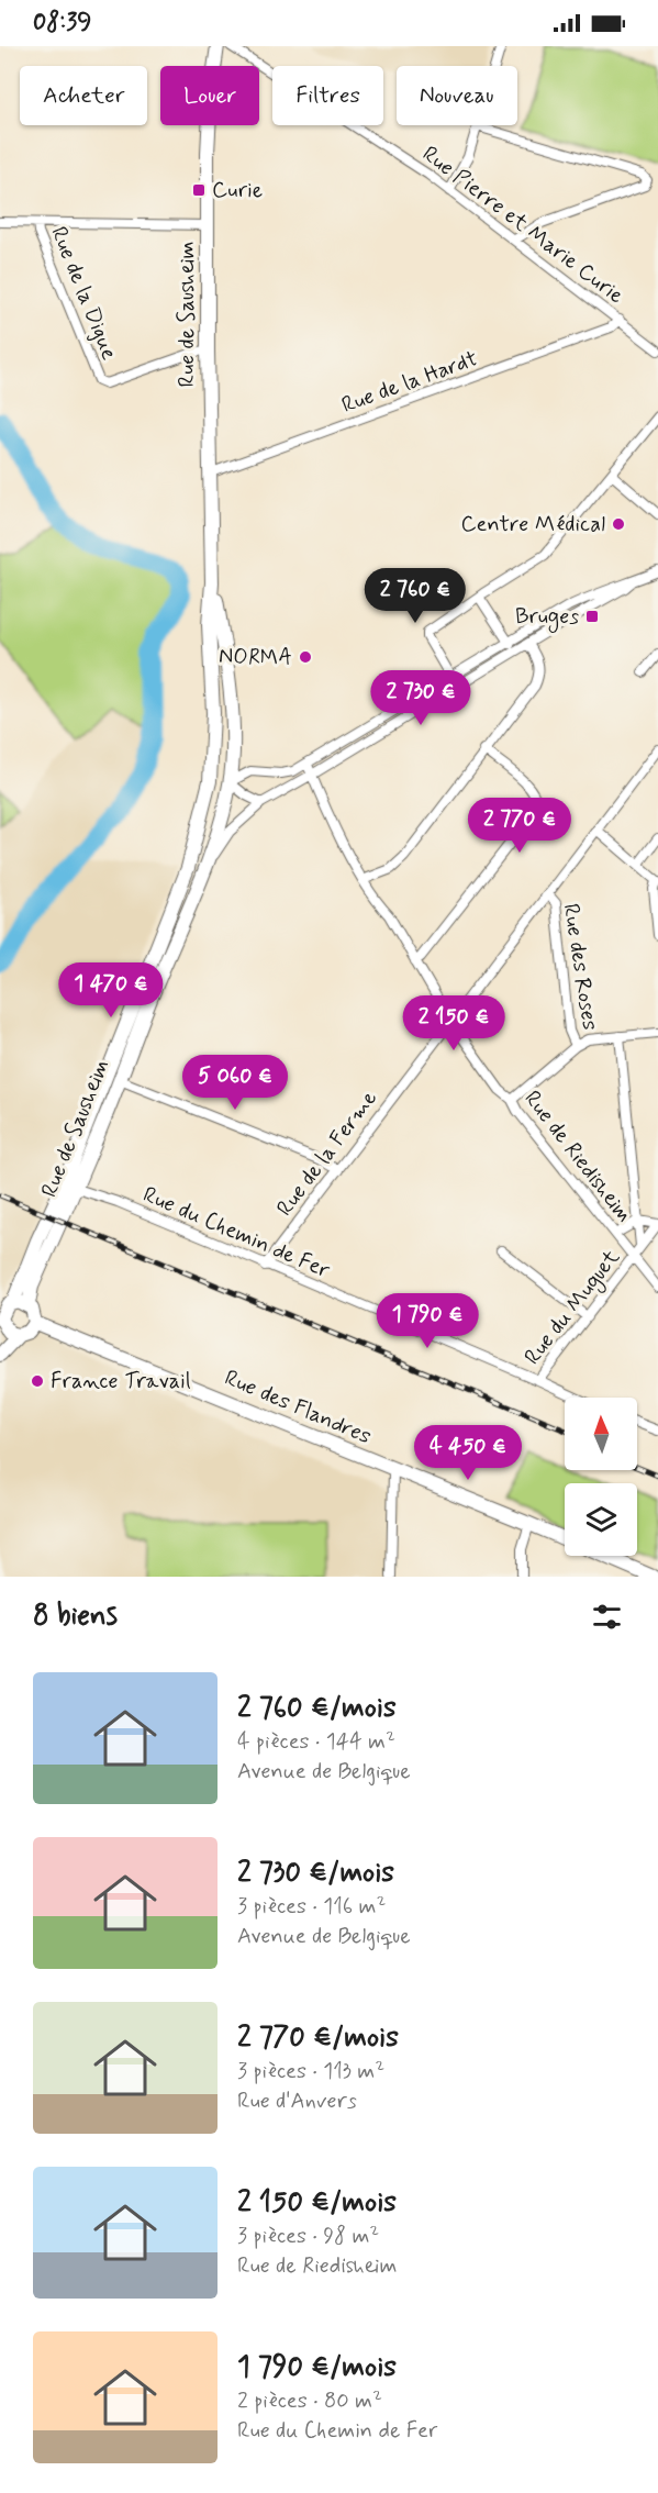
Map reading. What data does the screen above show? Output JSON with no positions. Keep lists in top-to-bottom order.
{
  "streets": {
    "main road": ["Rue de Sausheim", "Rue des Flandres"],
    "street": [
      "Rue Pierre et Marie Curie",
      "Rue de la Digue",
      "Rue de la Hardt",
      "Rue des Roses",
      "Rue de la Ferme",
      "Rue de Riedisheim",
      "Rue du Chemin de Fer",
      "Rue du Muguet"
    ]
  },
  "crossings": [
    ["Rue Pierre et Marie Curie", "Rue de la Hardt"],
    ["Rue de la Digue", "Rue de Sausheim"],
    ["Rue de Sausheim", "Rue de la Hardt"],
    ["Rue de Sausheim", "Rue du Chemin de Fer"],
    ["Rue de Sausheim", "Rue des Flandres"],
    ["Rue des Roses", "Rue de la Ferme"],
    ["Rue de la Ferme", "Rue de Riedisheim"],
    ["Rue de la Ferme", "Rue du Chemin de Fer"],
    ["Rue de Riedisheim", "Rue du Muguet"],
    ["Rue du Chemin de Fer", "Rue du Muguet"]
  ],
  "places": {
    "transit": ["Curie", "Bruges"],
    "other": ["Centre Médical", "NORMA", "France Travail"]
  },
  "north": "top",
  "page": {
    "status": "08:39",
    "chip": [
      "Acheter",
      "Louer",
      "Filtres",
      "Nouveau"
    ],
    "price": [
      "2 760 €",
      "2 730 €",
      "2 770 €",
      "1 470 €",
      "2 150 €",
      "5 060 €",
      "1 790 €",
      "4 450 €"
    ],
    "heading": "8 biens",
    "list": [
      {
        "name": "2 760 €/mois",
        "note": "4 pièces · 144 m² · Avenue de Belgique"
      },
      {
        "name": "2 730 €/mois",
        "note": "3 pièces · 116 m² · Avenue de Belgique"
      },
      {
        "name": "2 770 €/mois",
        "note": "3 pièces · 113 m² · Rue d'Anvers"
      },
      {
        "name": "2 150 €/mois",
        "note": "3 pièces · 98 m² · Rue de Riedisheim"
      },
      {
        "name": "1 790 €/mois",
        "note": "2 pièces · 80 m² · Rue du Chemin de Fer"
      }
    ]
  }
}
